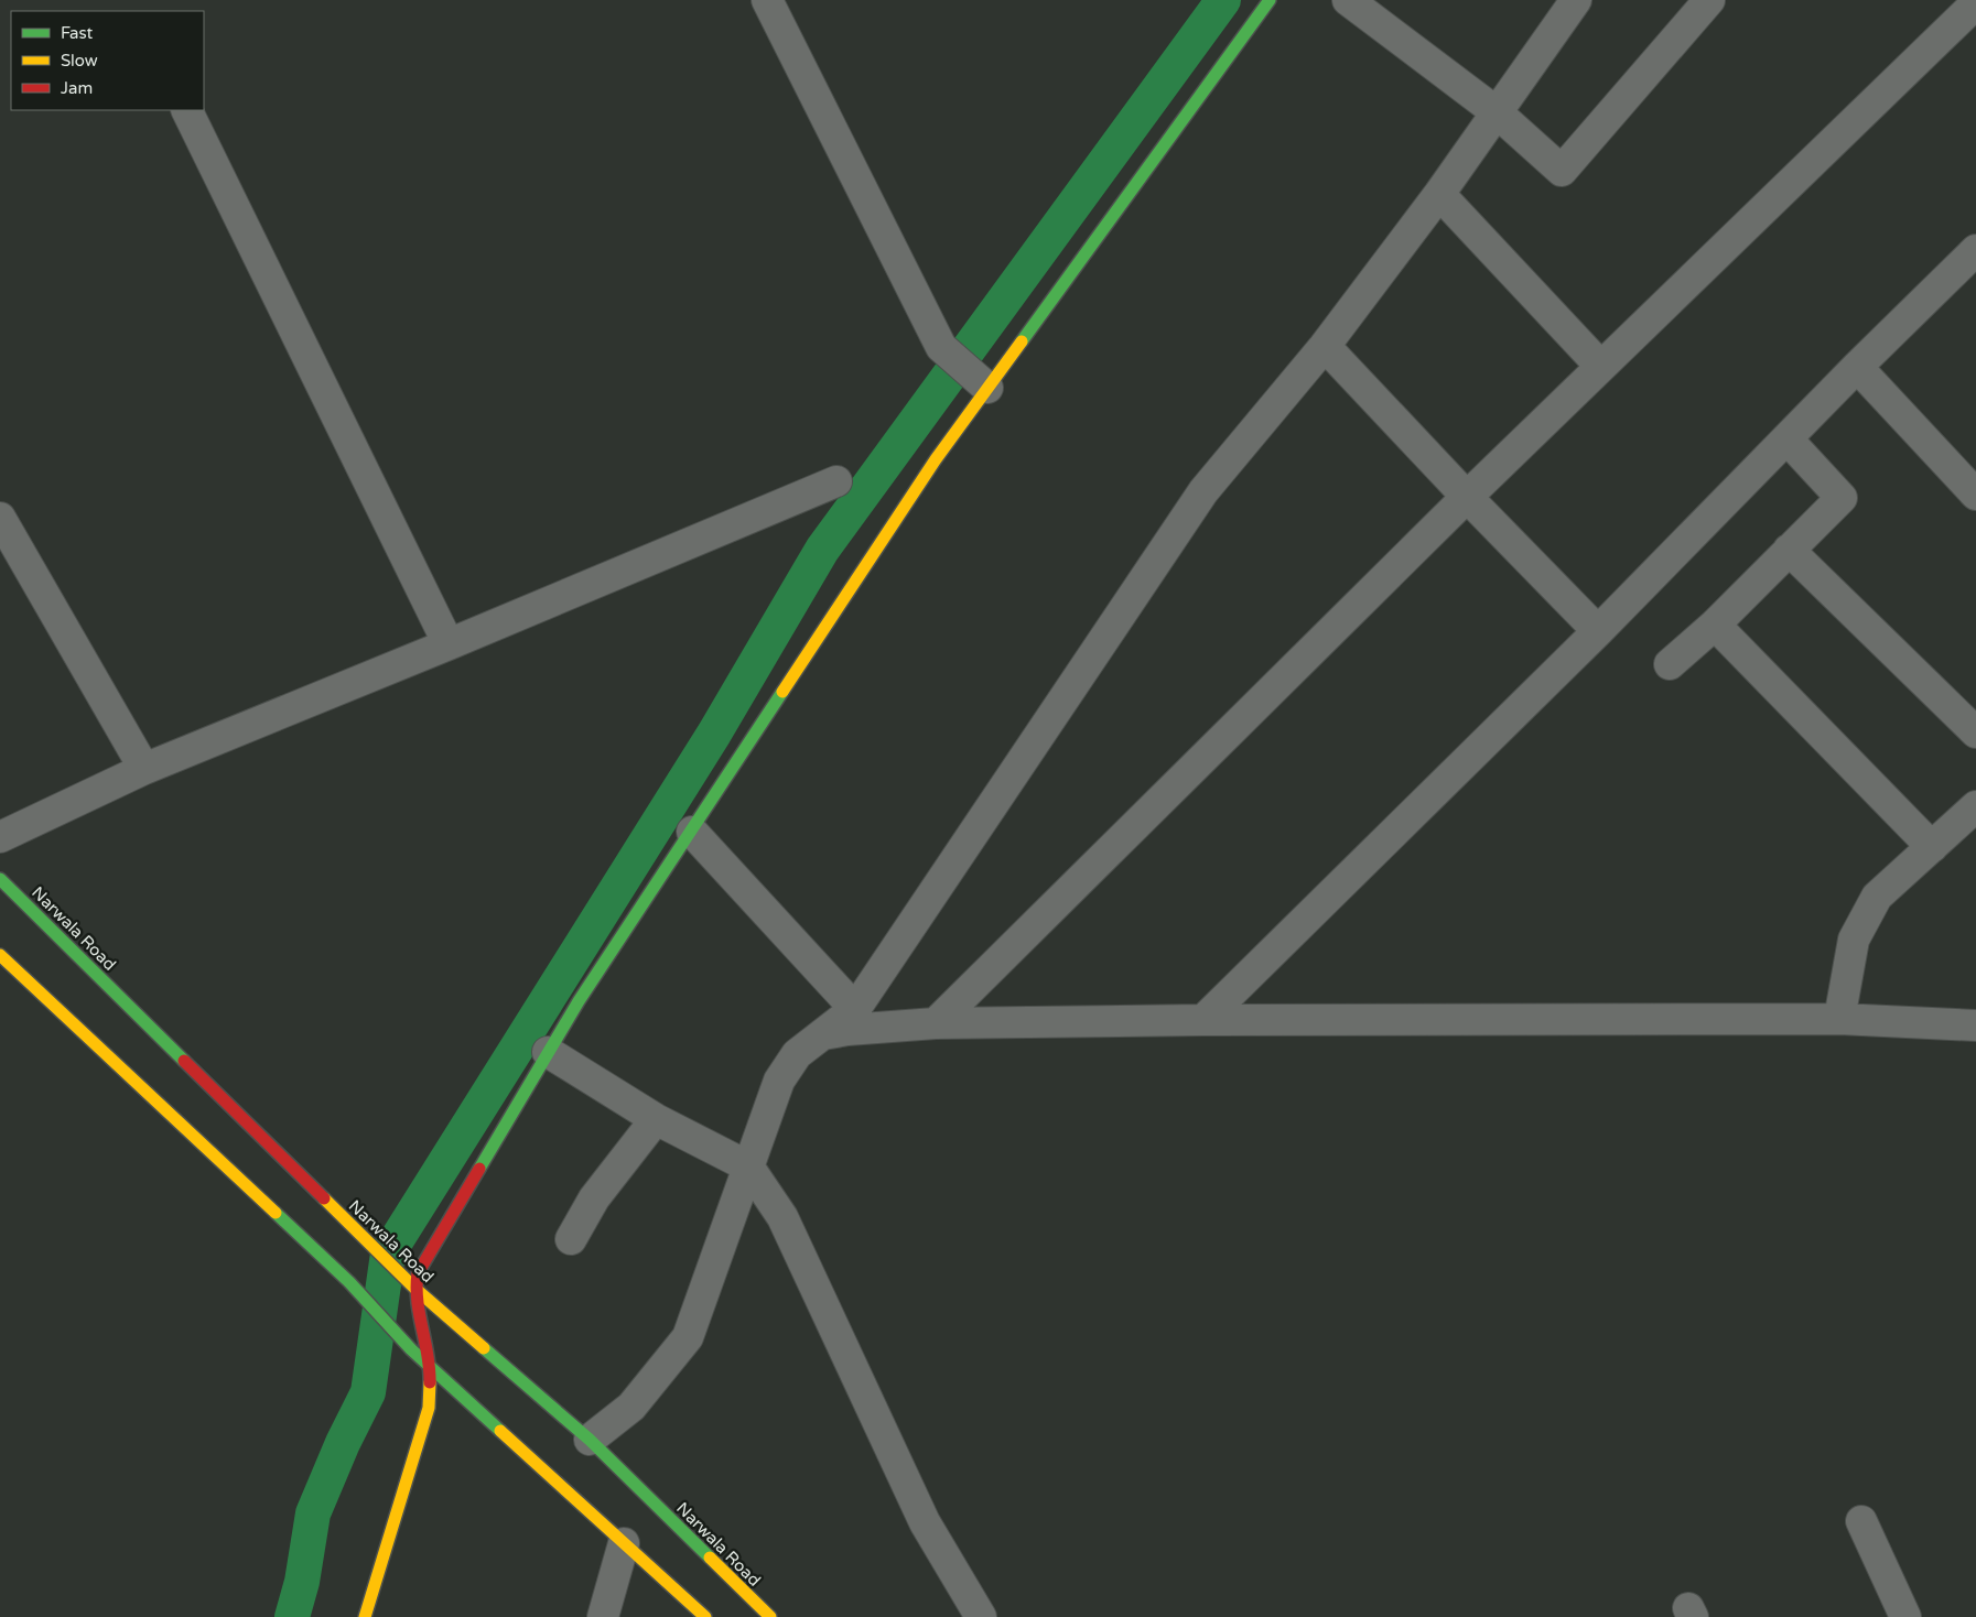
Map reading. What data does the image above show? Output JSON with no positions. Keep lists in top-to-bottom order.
{
  "streets": {
    "main road": ["Narwala Road"]
  },
  "legend": ["Fast", "Slow", "Jam"]
}
